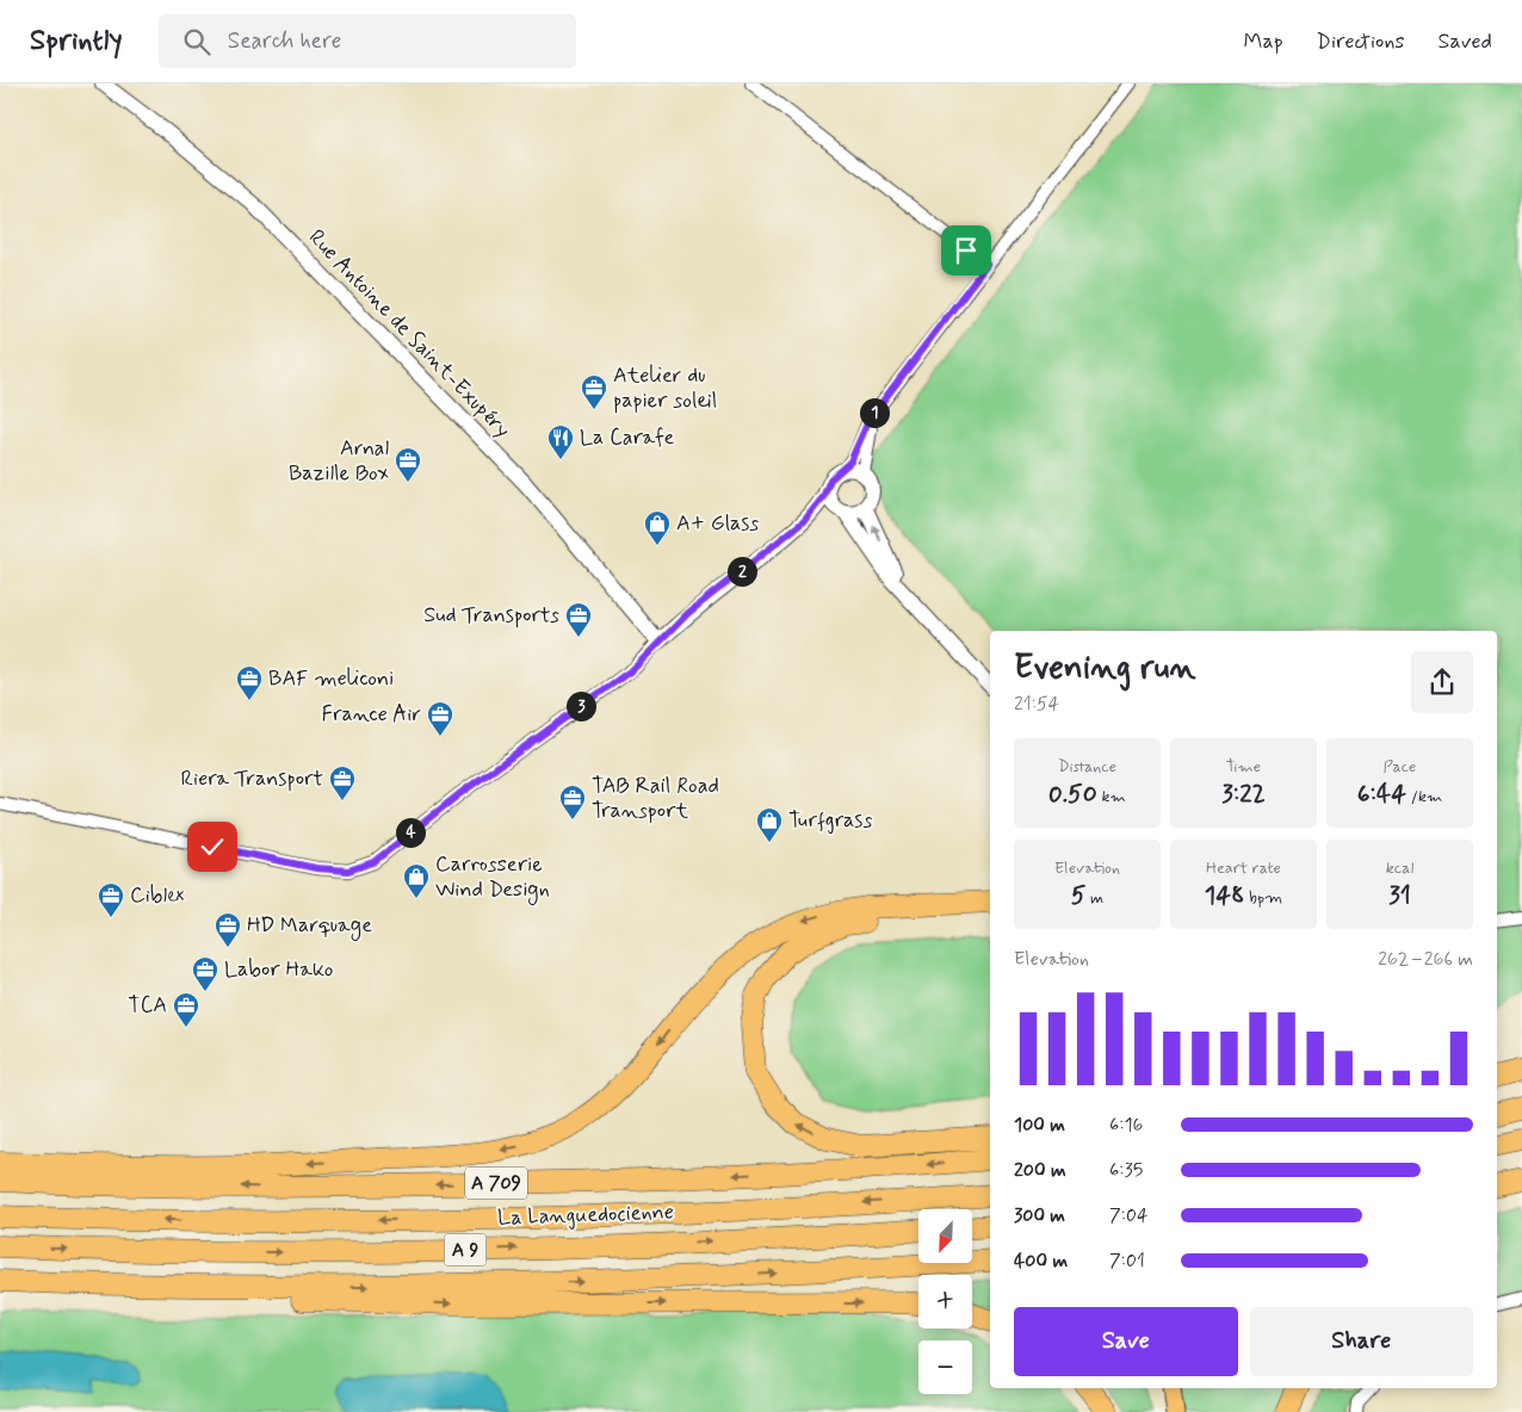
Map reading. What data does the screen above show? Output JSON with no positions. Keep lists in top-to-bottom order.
{
  "streets": {
    "highway": ["A 709", "La Languedocienne", "A 9"],
    "street": ["Rue Antoine de Saint-Exupéry"]
  },
  "places": {
    "office": [
      "Atelier du papier soleil",
      "Arnal Bazille Box",
      "Sud Transports",
      "BAF meliconi",
      "France Air",
      "Riera Transport",
      "TAB Rail Road Transport",
      "Ciblex",
      "HD Marquage",
      "Labor Hako",
      "TCA"
    ],
    "restaurant": ["La Carafe"],
    "shop": ["A+ Glass", "Turfgrass", "Carrosserie Wind Design"]
  },
  "north": "bottom left",
  "page": {
    "header": "Sprintly",
    "search": "Search here",
    "nav": ["Map", "Directions", "Saved"],
    "pins": [
      "1",
      "2",
      "3",
      "4"
    ],
    "heading": ["Evening run", "21:54"],
    "stats": [
      ["Distance", "0.50 km"],
      ["Time", "3:22"],
      ["Pace", "6:44 /km"],
      ["Elevation", "5 m"],
      ["Heart rate", "148 bpm"],
      ["kcal", "31"]
    ],
    "chart": ["Elevation", "262–266 m"],
    "list": [
      {
        "name": "100 m",
        "note": "6:16"
      },
      {
        "name": "200 m",
        "note": "6:35"
      },
      {
        "name": "300 m",
        "note": "7:04"
      },
      {
        "name": "400 m",
        "note": "7:01"
      }
    ],
    "map_buttons": ["+", "−"],
    "buttons": ["Save", "Share"]
  }
}
